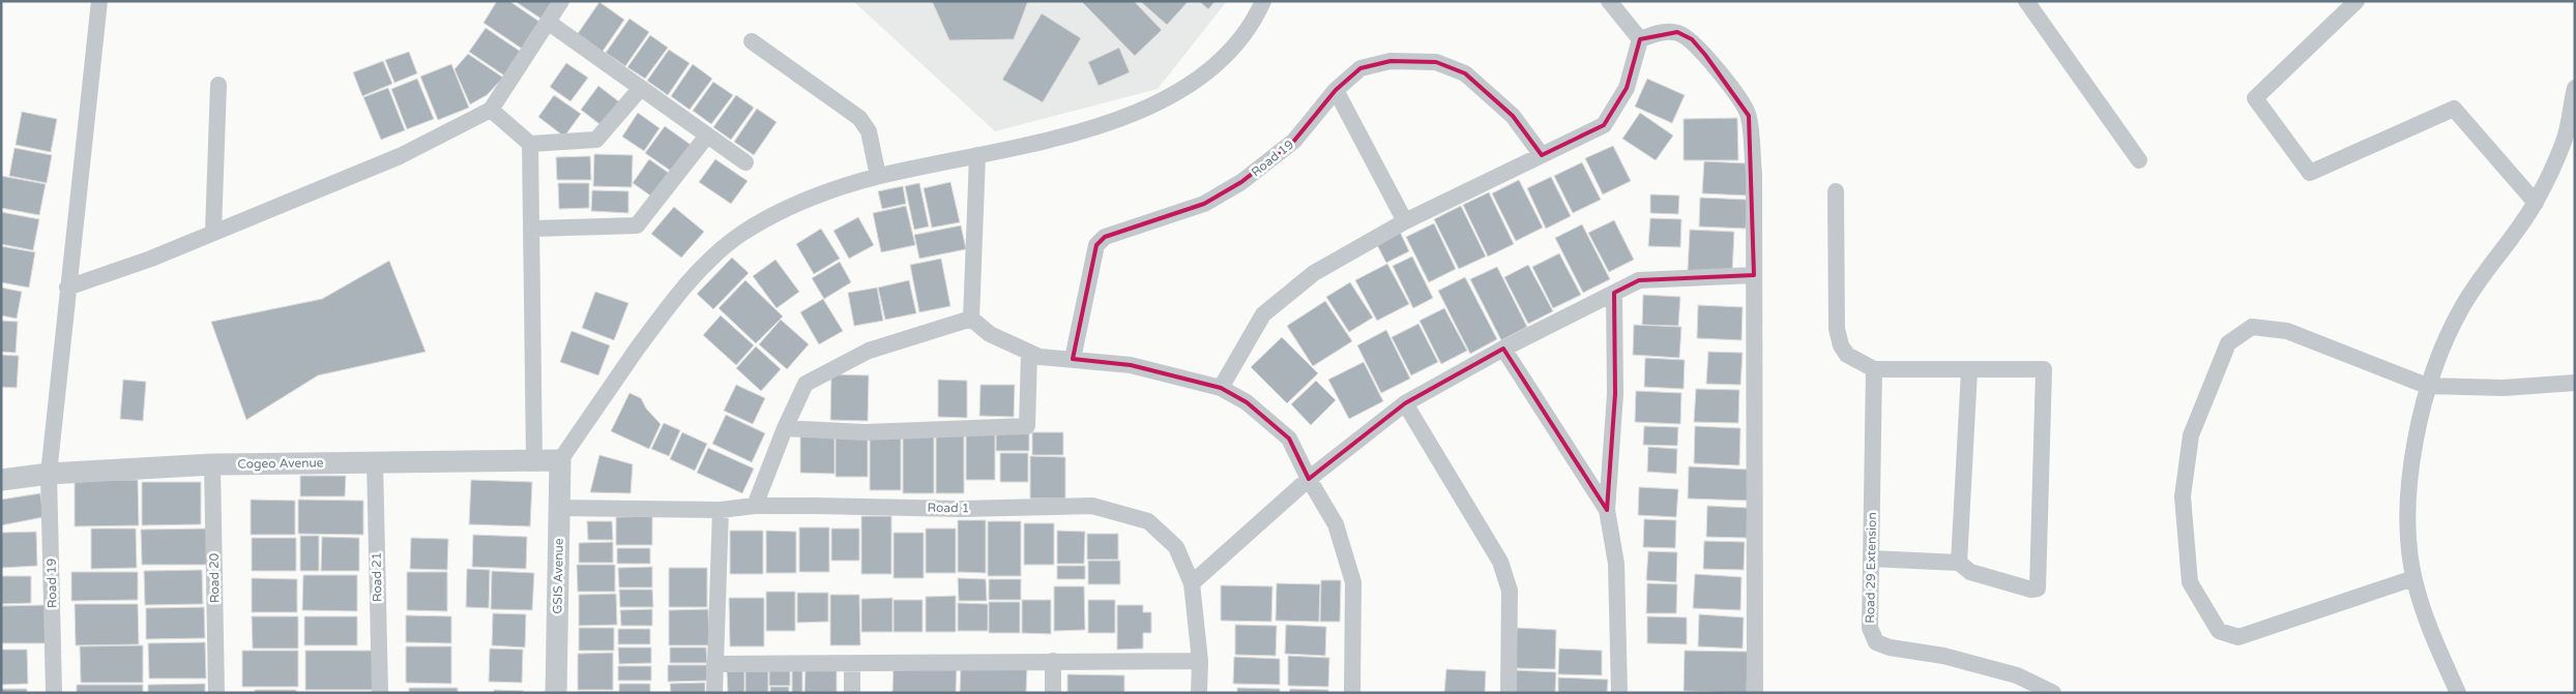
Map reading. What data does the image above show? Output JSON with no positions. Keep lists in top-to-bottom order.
{
  "streets": {
    "street": [
      "Road 19",
      "Cogeo Avenue",
      "Road 1",
      "Road 29 Extension",
      "GSIS Avenue",
      "Road 21",
      "Road 20"
    ]
  },
  "crossings": [
    ["Road 19", "Cogeo Avenue"],
    ["Cogeo Avenue", "GSIS Avenue"],
    ["Cogeo Avenue", "Road 21"],
    ["Cogeo Avenue", "Road 20"],
    ["Road 1", "GSIS Avenue"]
  ]
}
